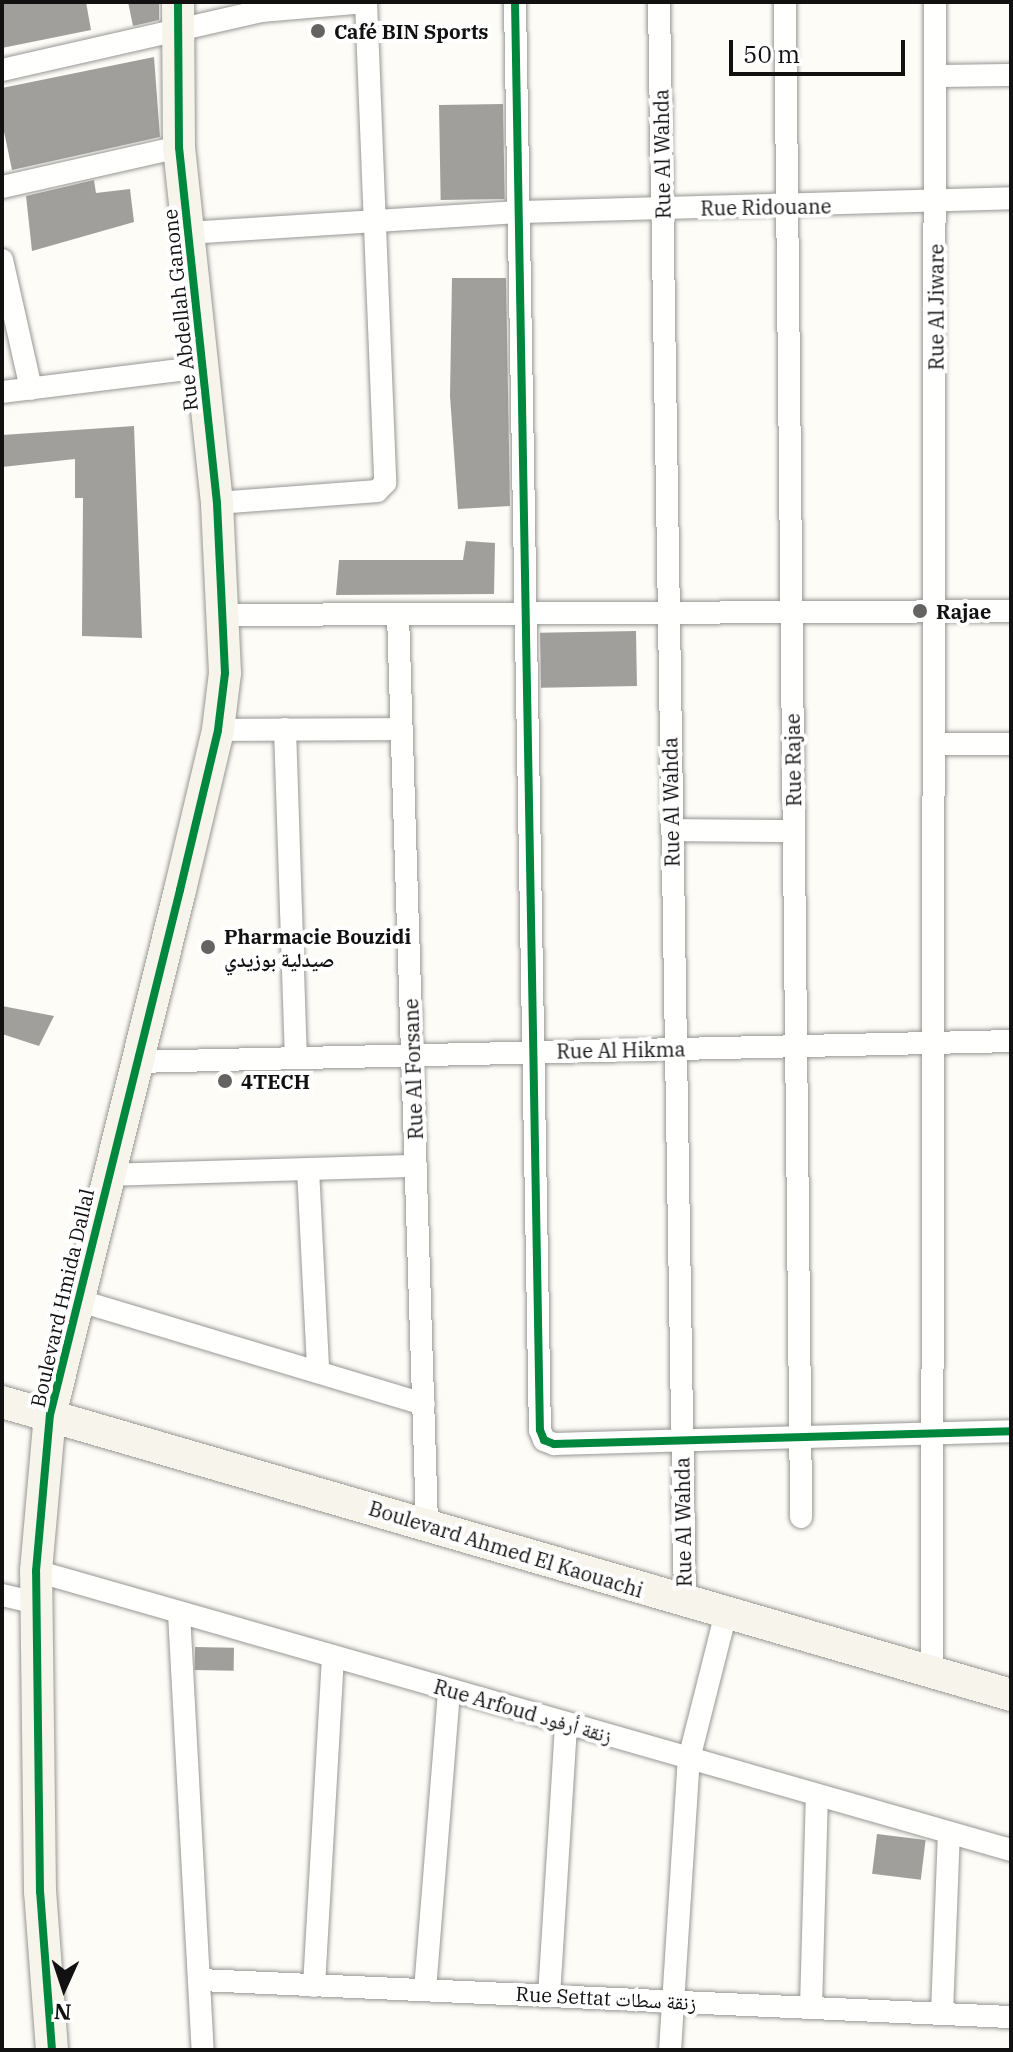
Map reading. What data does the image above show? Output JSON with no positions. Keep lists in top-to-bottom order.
{
  "streets": {
    "street": [
      "Rue Al Wahda",
      "Rue Ridouane",
      "Rue Al Jiware",
      "Rue Abdellah Ganone",
      "Rue Rajae",
      "Rue Al Hikma",
      "Rue Al Forsane",
      "Boulevard Hmida Dallal",
      "Boulevard Ahmed El Kaouachi",
      "Rue Arfoud زنقة أرفود",
      "Rue Settat زنقة سطات"
    ]
  },
  "crossings": [
    ["Rue Al Wahda", "Rue Ridouane"],
    ["Rue Al Wahda", "Rue Al Hikma"],
    ["Rue Al Wahda", "Boulevard Ahmed El Kaouachi"],
    ["Rue Ridouane", "Rue Al Jiware"],
    ["Rue Ridouane", "Rue Abdellah Ganone"],
    ["Rue Ridouane", "Rue Rajae"],
    ["Rue Al Jiware", "Rue Al Hikma"],
    ["Rue Al Jiware", "Boulevard Ahmed El Kaouachi"],
    ["Rue Abdellah Ganone", "Boulevard Hmida Dallal"],
    ["Rue Rajae", "Rue Al Hikma"],
    ["Rue Al Hikma", "Rue Al Forsane"],
    ["Rue Al Hikma", "Boulevard Hmida Dallal"],
    ["Rue Al Forsane", "Boulevard Ahmed El Kaouachi"],
    ["Boulevard Hmida Dallal", "Boulevard Ahmed El Kaouachi"],
    ["Boulevard Hmida Dallal", "Rue Arfoud زنقة أرفود"]
  ],
  "places": [
    "Café BIN Sports",
    "Rajae",
    "Pharmacie Bouzidi صيدلية بوزيدي",
    "4TECH"
  ],
  "scale_bar": "50 m",
  "north": "bottom"
}
